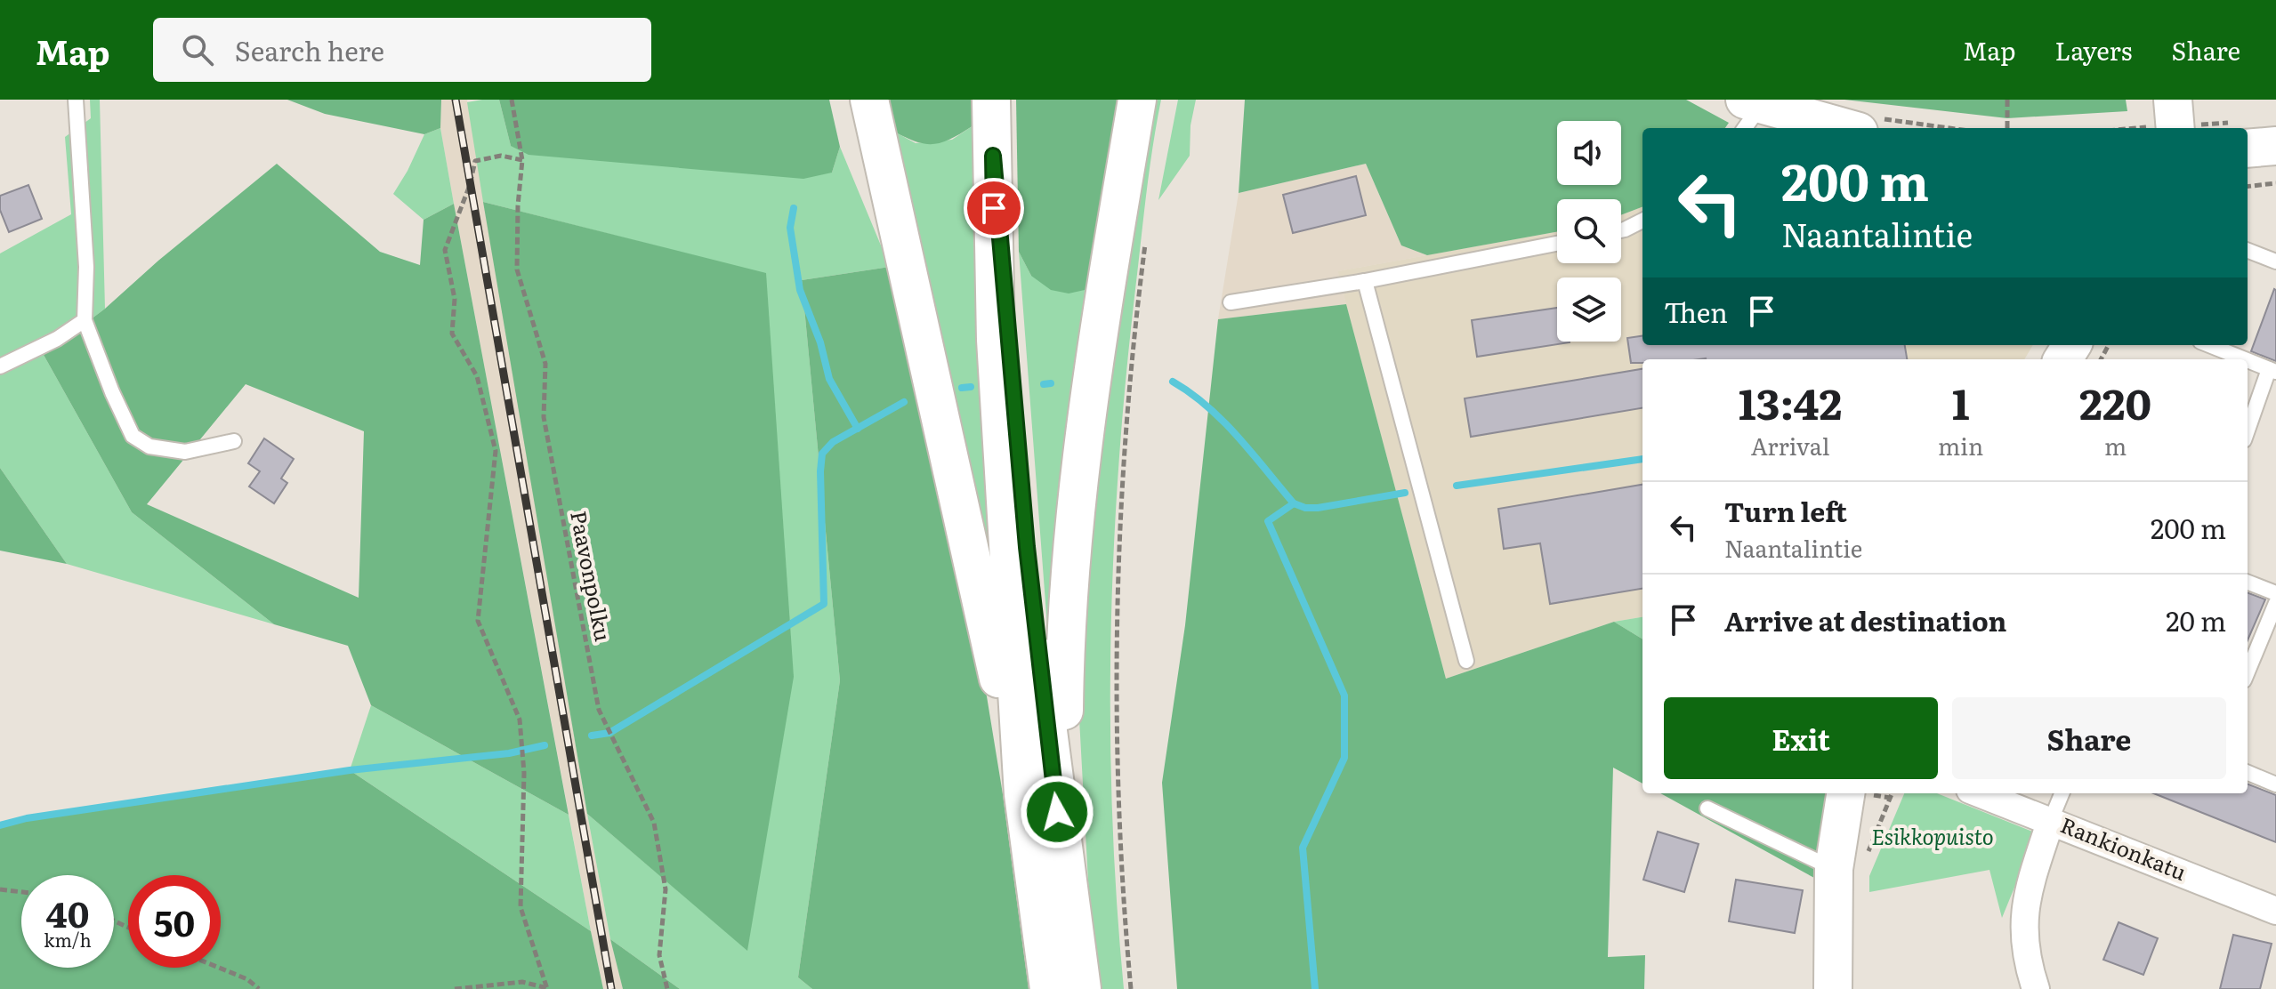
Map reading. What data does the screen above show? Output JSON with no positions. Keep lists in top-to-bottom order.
{
  "streets": {
    "street": ["Rankionkatu"],
    "path": ["Paavonpolku"]
  },
  "parks": ["Esikkopuisto"],
  "page": {
    "header": "Map",
    "search": "Search here",
    "nav": ["Map", "Layers", "Share"],
    "turn": ["200 m", "Naantalintie"],
    "then": "Then",
    "eta": [
      "13:42",
      "Arrival",
      "1",
      "min",
      "220",
      "m"
    ],
    "list": [
      {
        "name": "Turn left",
        "note": "Naantalintie",
        "value": "200 m"
      },
      {
        "name": "Arrive at destination",
        "value": "20 m"
      }
    ],
    "buttons": ["Exit", "Share"],
    "speed": "40 km/h",
    "limit": "50"
  }
}
